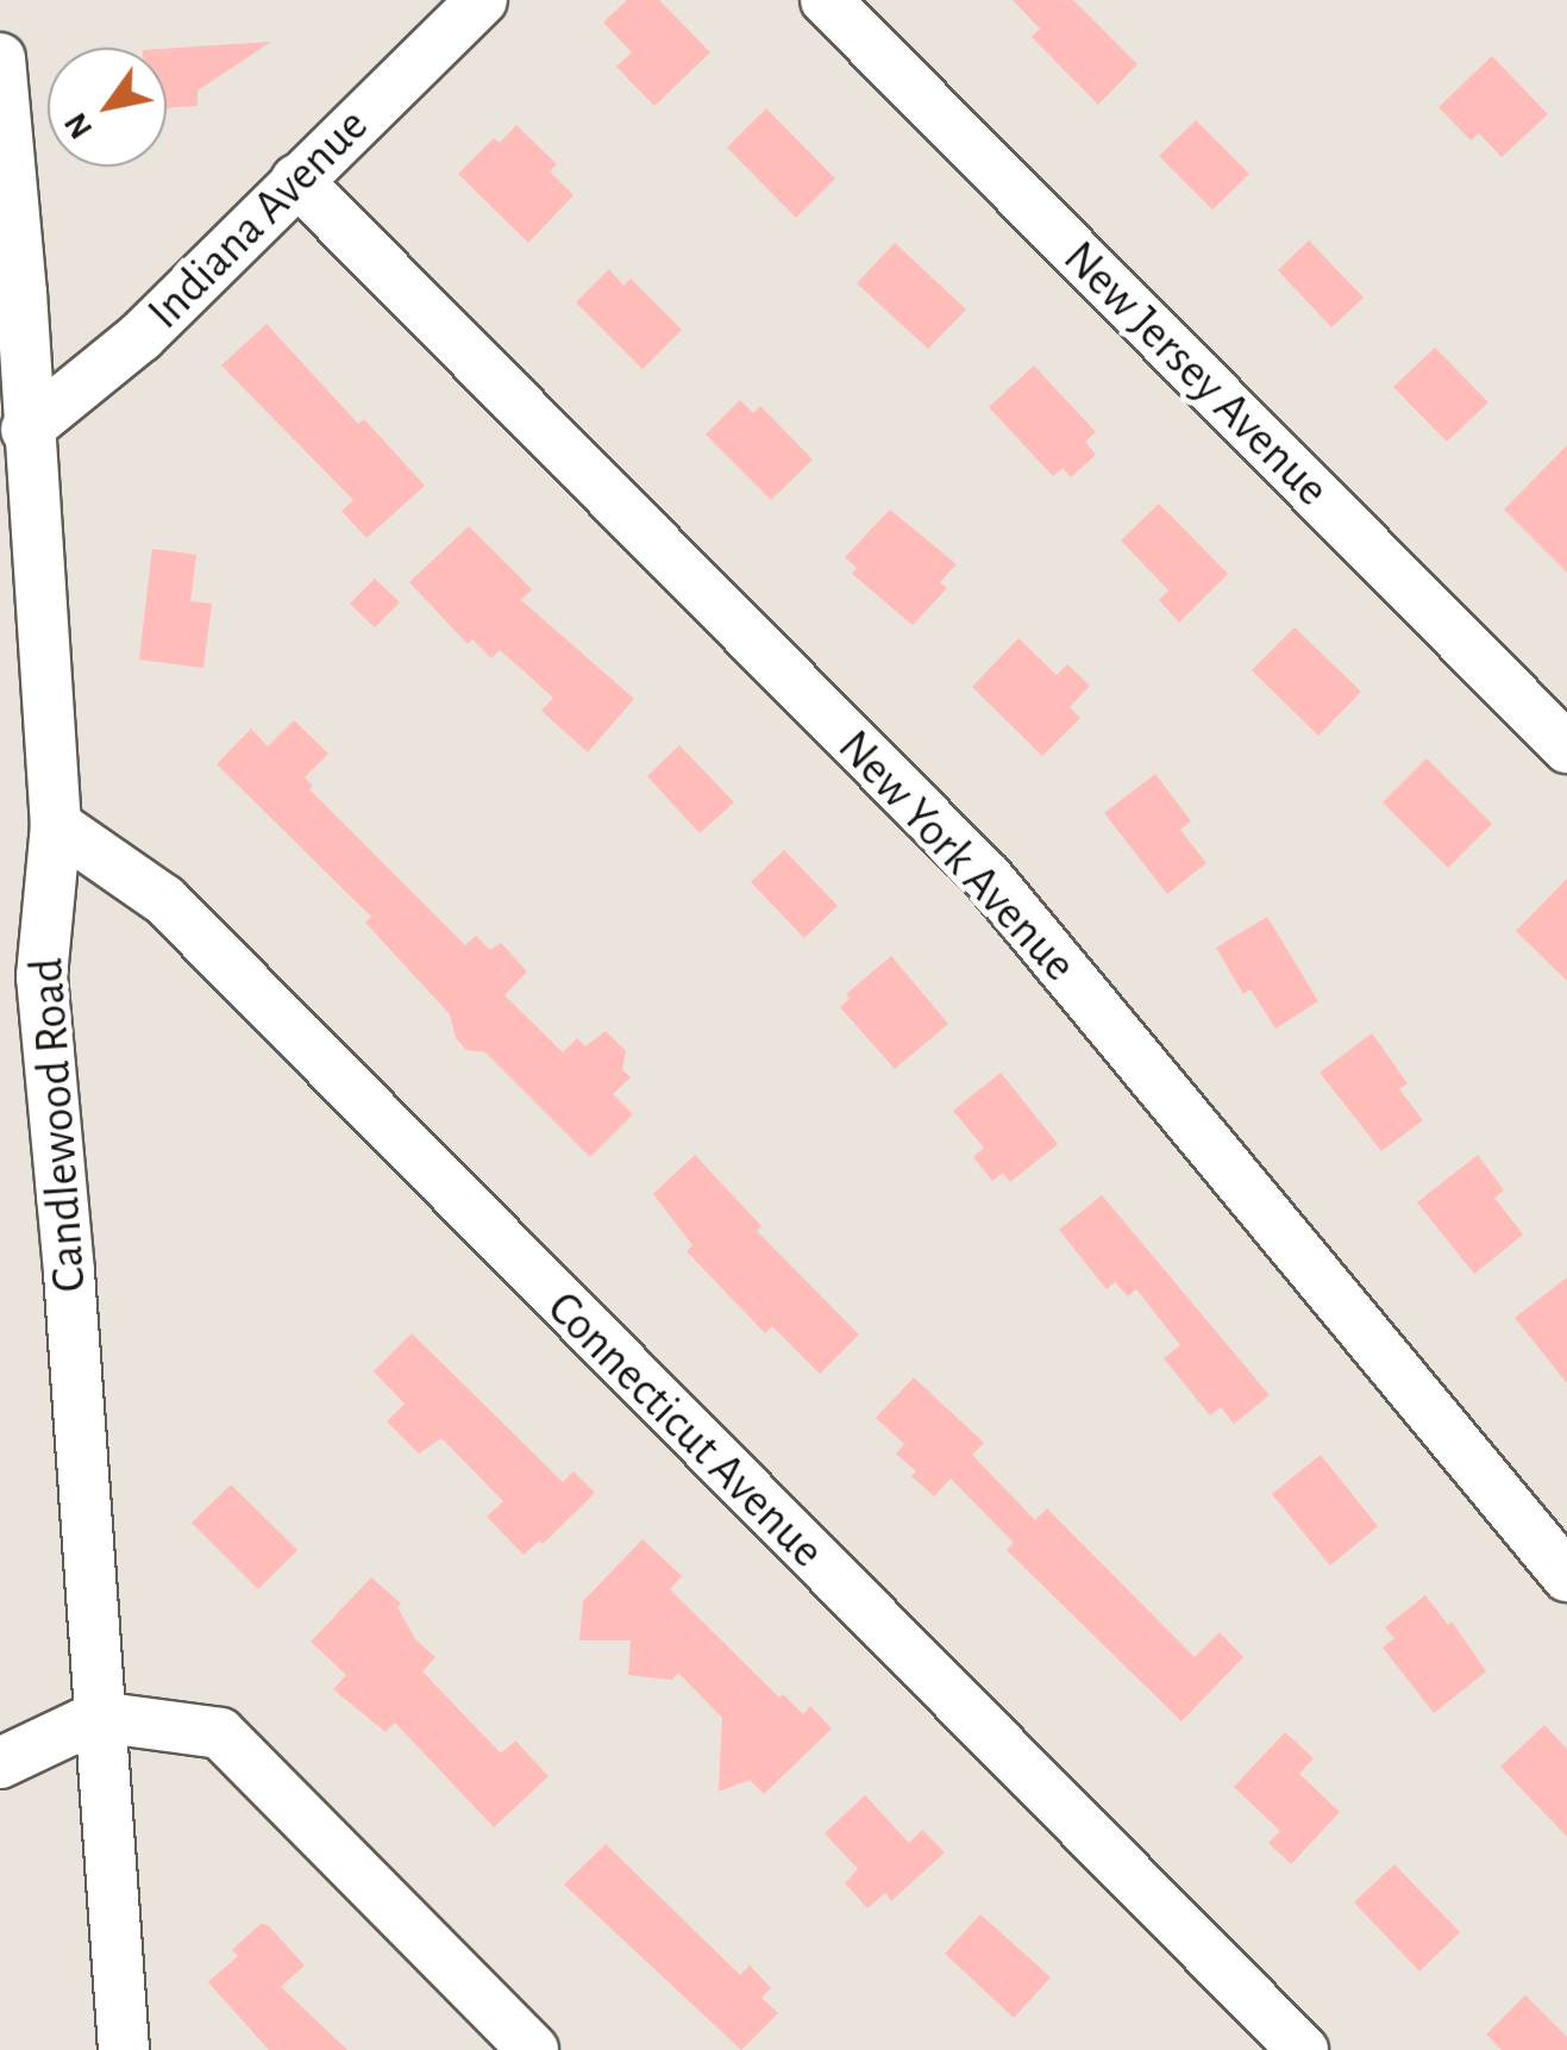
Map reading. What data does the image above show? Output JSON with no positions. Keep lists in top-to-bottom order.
{
  "streets": {
    "street": [
      "Indiana Avenue",
      "New Jersey Avenue",
      "New York Avenue",
      "Candlewood Road",
      "Connecticut Avenue"
    ]
  },
  "crossings": [
    ["Indiana Avenue", "New York Avenue"],
    ["Indiana Avenue", "Candlewood Road"],
    ["Candlewood Road", "Connecticut Avenue"]
  ],
  "north": "bottom left"
}
